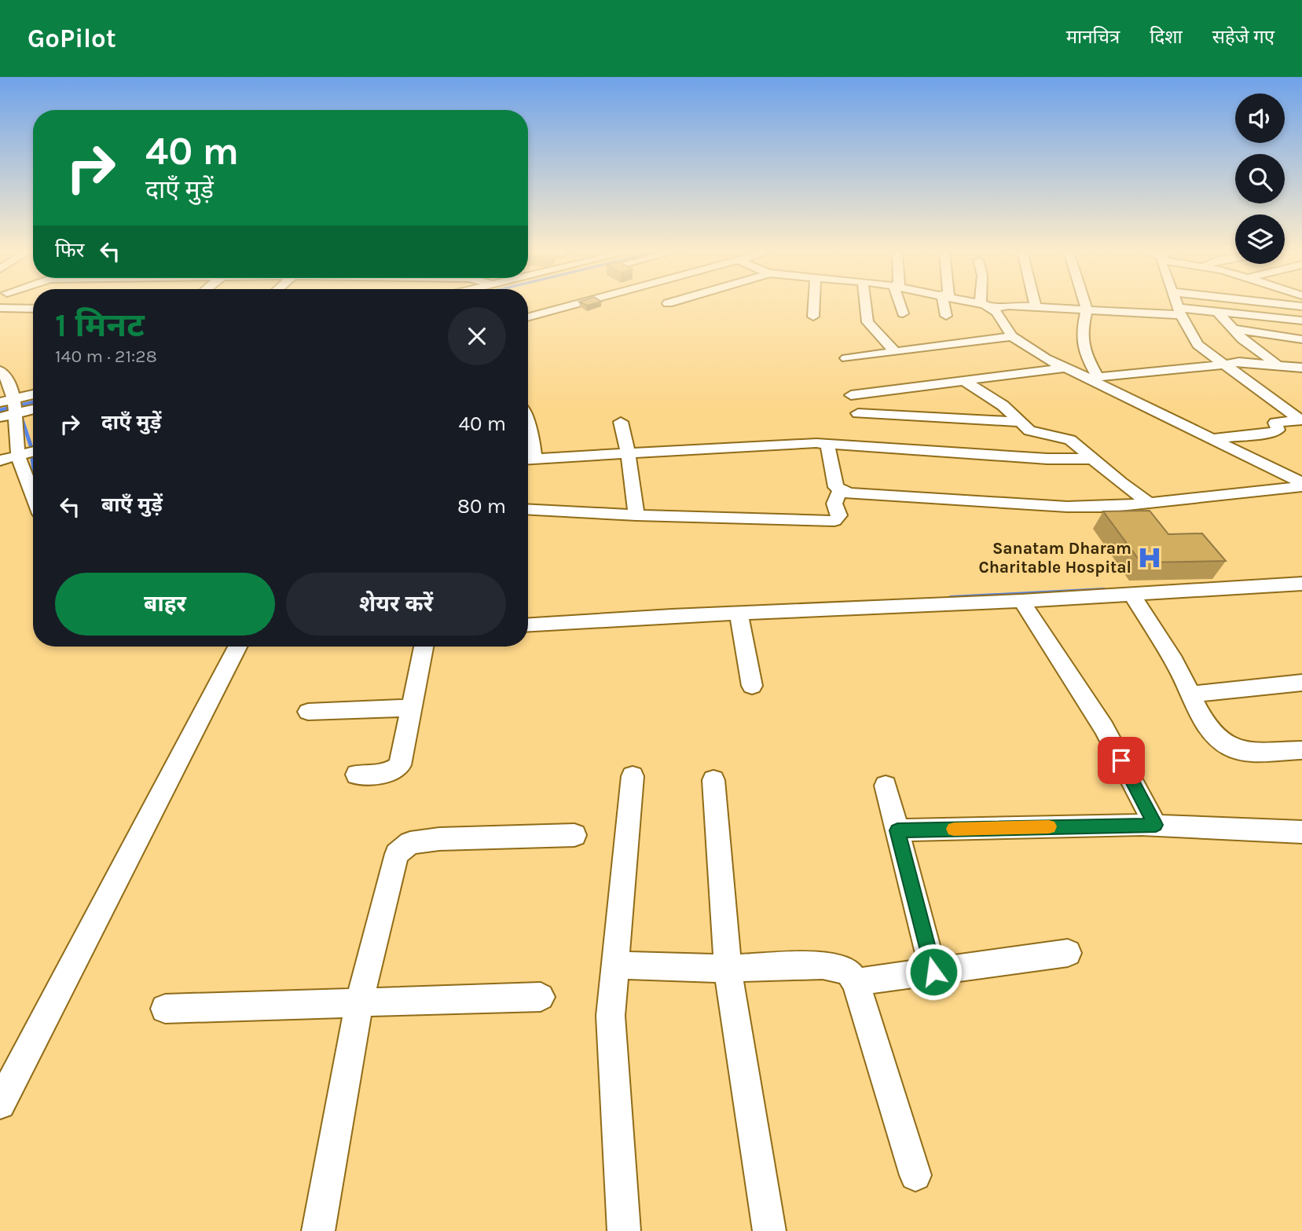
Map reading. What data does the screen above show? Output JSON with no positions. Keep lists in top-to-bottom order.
{
  "places": {
    "hospital": ["Sanatam Dharam Charitable Hospital"]
  },
  "page": {
    "header": "GoPilot",
    "nav": ["मानचित्र", "दिशा", "सहेजे गए"],
    "turn": ["40 m", "दाएँ मुड़ें"],
    "then": "फिर",
    "heading": ["1 मिनट", "140 m · 21:28"],
    "list": [
      {
        "name": "दाएँ मुड़ें",
        "value": "40 m"
      },
      {
        "name": "बाएँ मुड़ें",
        "value": "80 m"
      }
    ],
    "buttons": ["बाहर", "शेयर करें"]
  }
}
